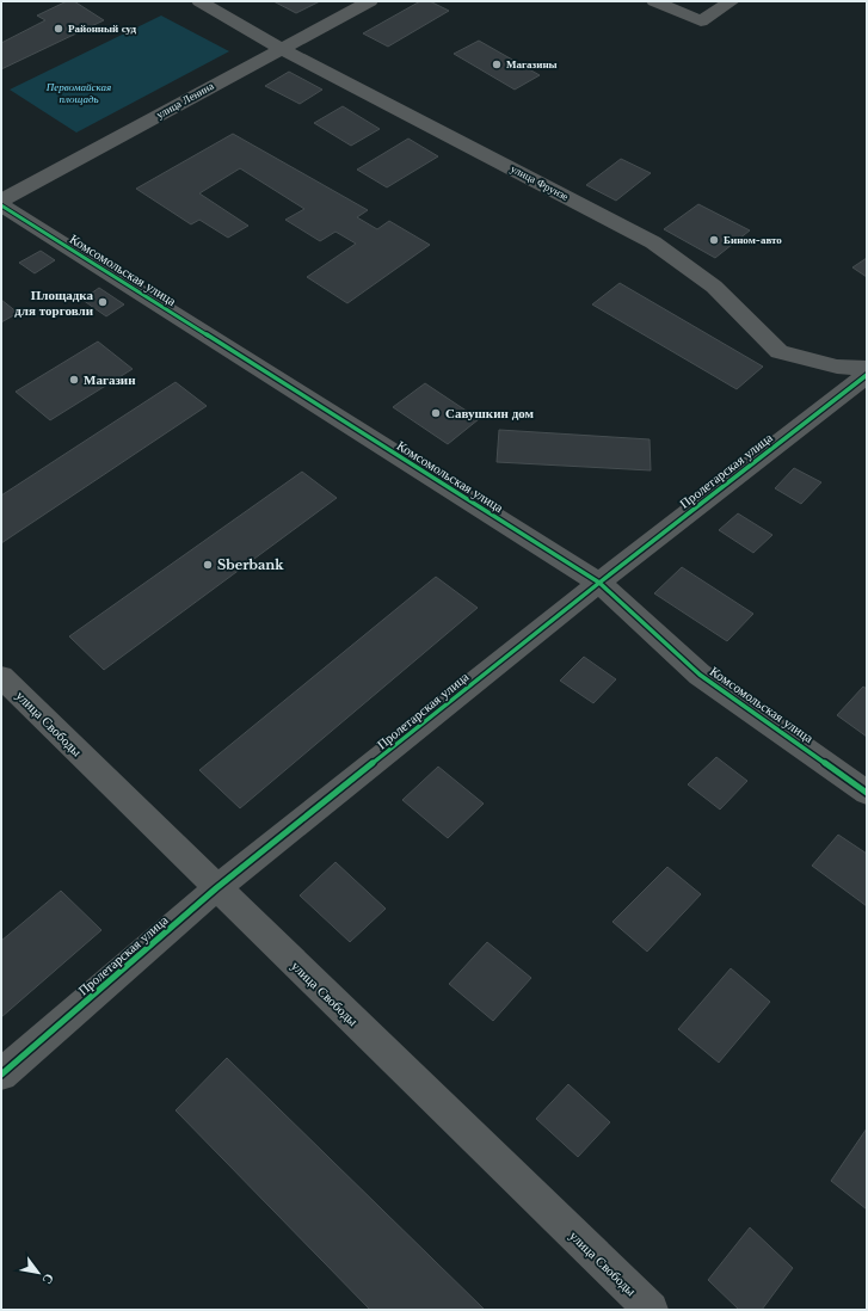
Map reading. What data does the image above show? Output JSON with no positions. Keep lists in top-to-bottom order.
{
  "streets": {
    "street": [
      "улица Ленина",
      "улица Фрунзе",
      "Комсомольская улица",
      "Пролетарская улица",
      "улица Свободы"
    ]
  },
  "crossings": [
    ["улица Ленина", "улица Фрунзе"],
    ["Комсомольская улица", "Пролетарская улица"],
    ["Пролетарская улица", "улица Свободы"]
  ],
  "parks": ["Первомайская площадь"],
  "places": [
    "Районный суд",
    "Магазины",
    "Бином-авто",
    "Площадка для торговли",
    "Магазин",
    "Савушкин дом",
    "Sberbank"
  ],
  "north": "bottom right"
}
